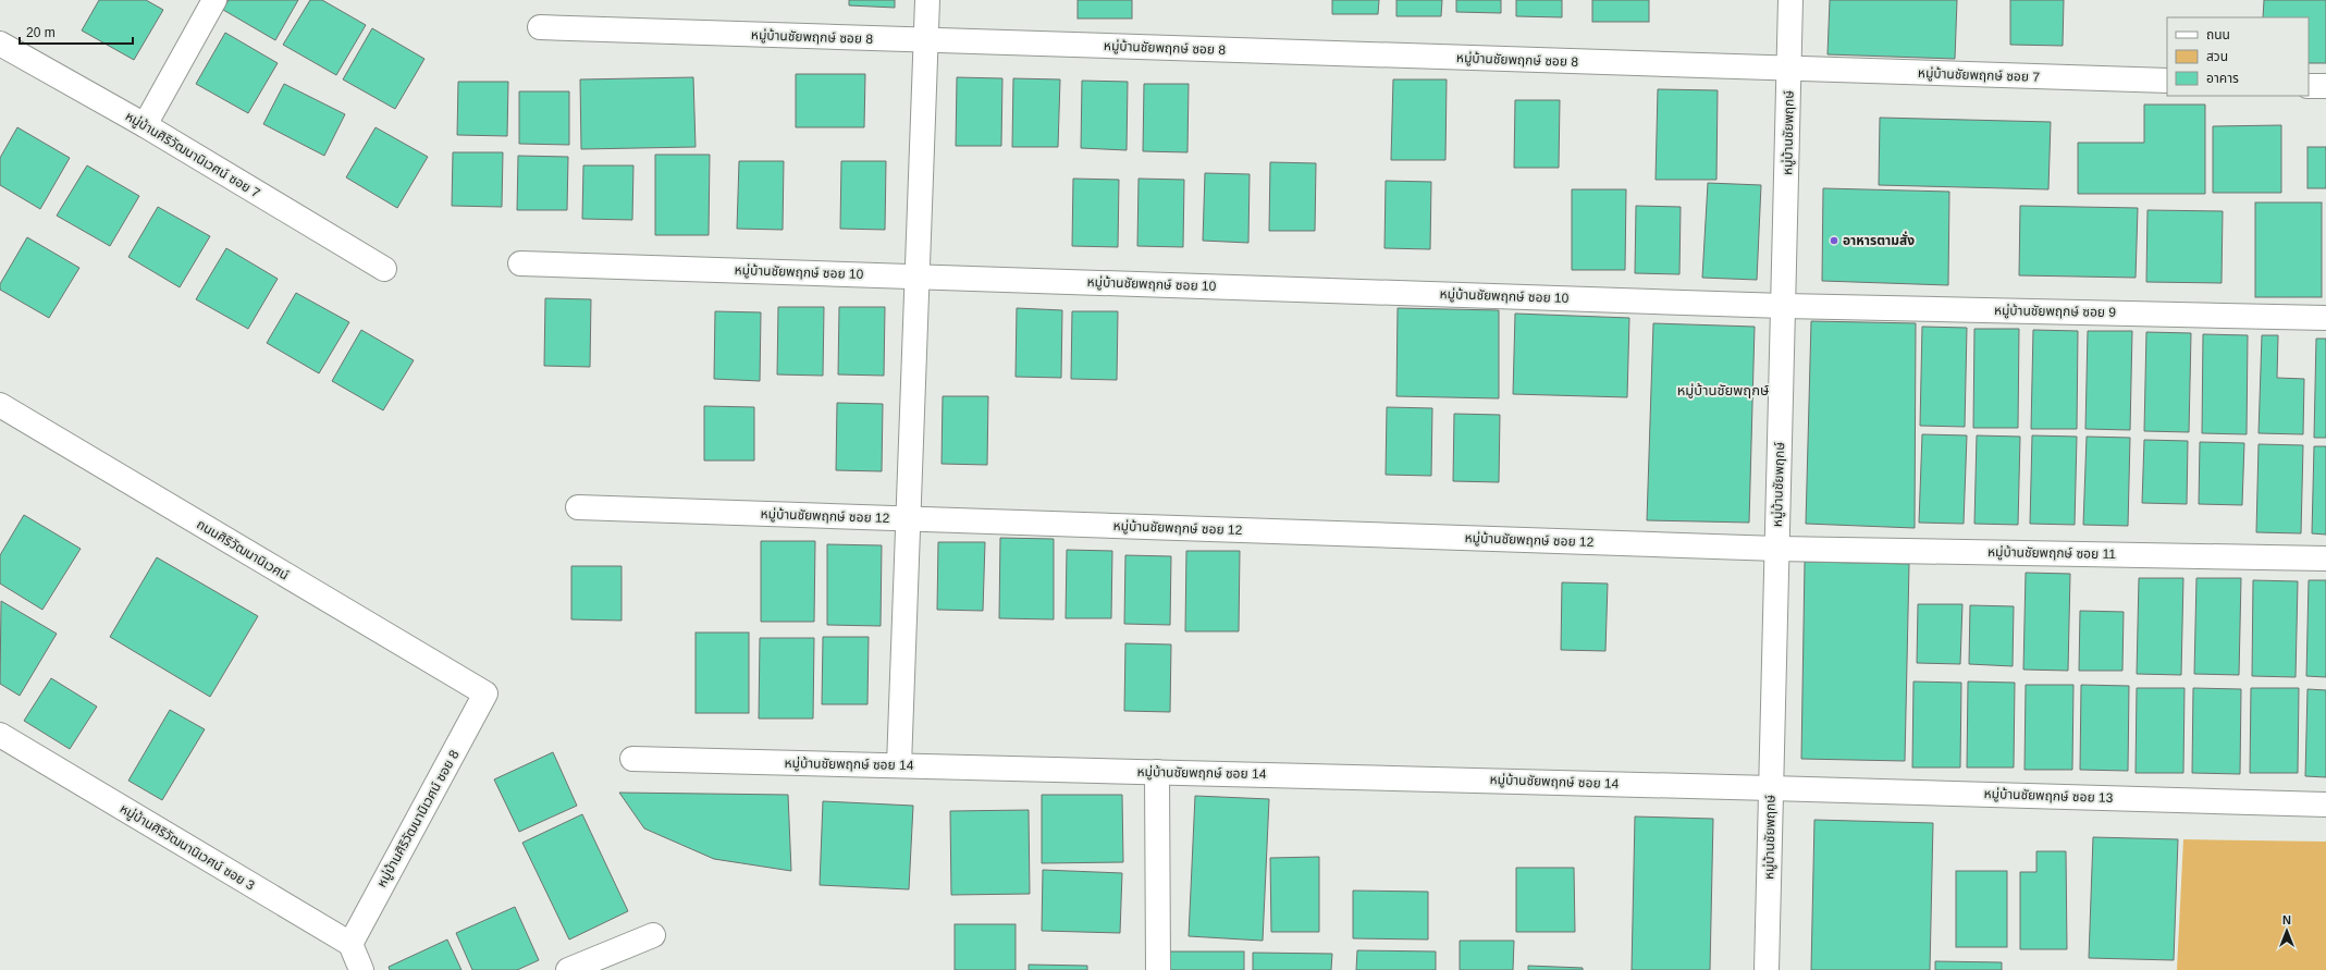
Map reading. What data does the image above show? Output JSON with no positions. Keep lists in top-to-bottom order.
{
  "streets": {
    "street": [
      "หมู่บ้านชัยพฤกษ์ ซอย 8",
      "หมู่บ้านชัยพฤกษ์ ซอย 7",
      "หมู่บ้านชัยพฤกษ์",
      "หมู่บ้านศิริวัฒนานิเวศน์ ซอย 7",
      "หมู่บ้านชัยพฤกษ์ ซอย 10",
      "หมู่บ้านชัยพฤกษ์ ซอย 9",
      "หมู่บ้านชัยพฤกษ์ ซอย 12",
      "ถนนศิริวัฒนานิเวศน์",
      "หมู่บ้านชัยพฤกษ์ ซอย 11",
      "หมู่บ้านชัยพฤกษ์ ซอย 14",
      "หมู่บ้านชัยพฤกษ์ ซอย 13",
      "หมู่บ้านศิริวัฒนานิเวศน์ ซอย 8",
      "หมู่บ้านศิริวัฒนานิเวศน์ ซอย 3"
    ]
  },
  "crossings": [
    ["หมู่บ้านชัยพฤกษ์ ซอย 8", "หมู่บ้านชัยพฤกษ์ ซอย 7"],
    ["หมู่บ้านชัยพฤกษ์ ซอย 8", "หมู่บ้านชัยพฤกษ์"],
    ["หมู่บ้านชัยพฤกษ์ ซอย 7", "หมู่บ้านชัยพฤกษ์"],
    ["หมู่บ้านชัยพฤกษ์", "หมู่บ้านชัยพฤกษ์ ซอย 10"],
    ["หมู่บ้านชัยพฤกษ์", "หมู่บ้านชัยพฤกษ์ ซอย 9"],
    ["หมู่บ้านชัยพฤกษ์", "หมู่บ้านชัยพฤกษ์ ซอย 12"],
    ["หมู่บ้านชัยพฤกษ์", "หมู่บ้านชัยพฤกษ์ ซอย 11"],
    ["หมู่บ้านชัยพฤกษ์", "หมู่บ้านชัยพฤกษ์ ซอย 14"],
    ["หมู่บ้านชัยพฤกษ์", "หมู่บ้านชัยพฤกษ์ ซอย 13"],
    ["หมู่บ้านชัยพฤกษ์ ซอย 10", "หมู่บ้านชัยพฤกษ์ ซอย 9"],
    ["หมู่บ้านชัยพฤกษ์ ซอย 12", "หมู่บ้านชัยพฤกษ์ ซอย 11"],
    ["ถนนศิริวัฒนานิเวศน์", "หมู่บ้านศิริวัฒนานิเวศน์ ซอย 8"],
    ["หมู่บ้านชัยพฤกษ์ ซอย 14", "หมู่บ้านชัยพฤกษ์ ซอย 13"],
    ["หมู่บ้านศิริวัฒนานิเวศน์ ซอย 8", "หมู่บ้านศิริวัฒนานิเวศน์ ซอย 3"]
  ],
  "districts": ["หมู่บ้านชัยพฤกษ์"],
  "places": ["อาหารตามสั่ง"],
  "legend": ["ถนน", "สวน", "อาคาร"],
  "scale_bar": "20 m",
  "north": "top"
}
